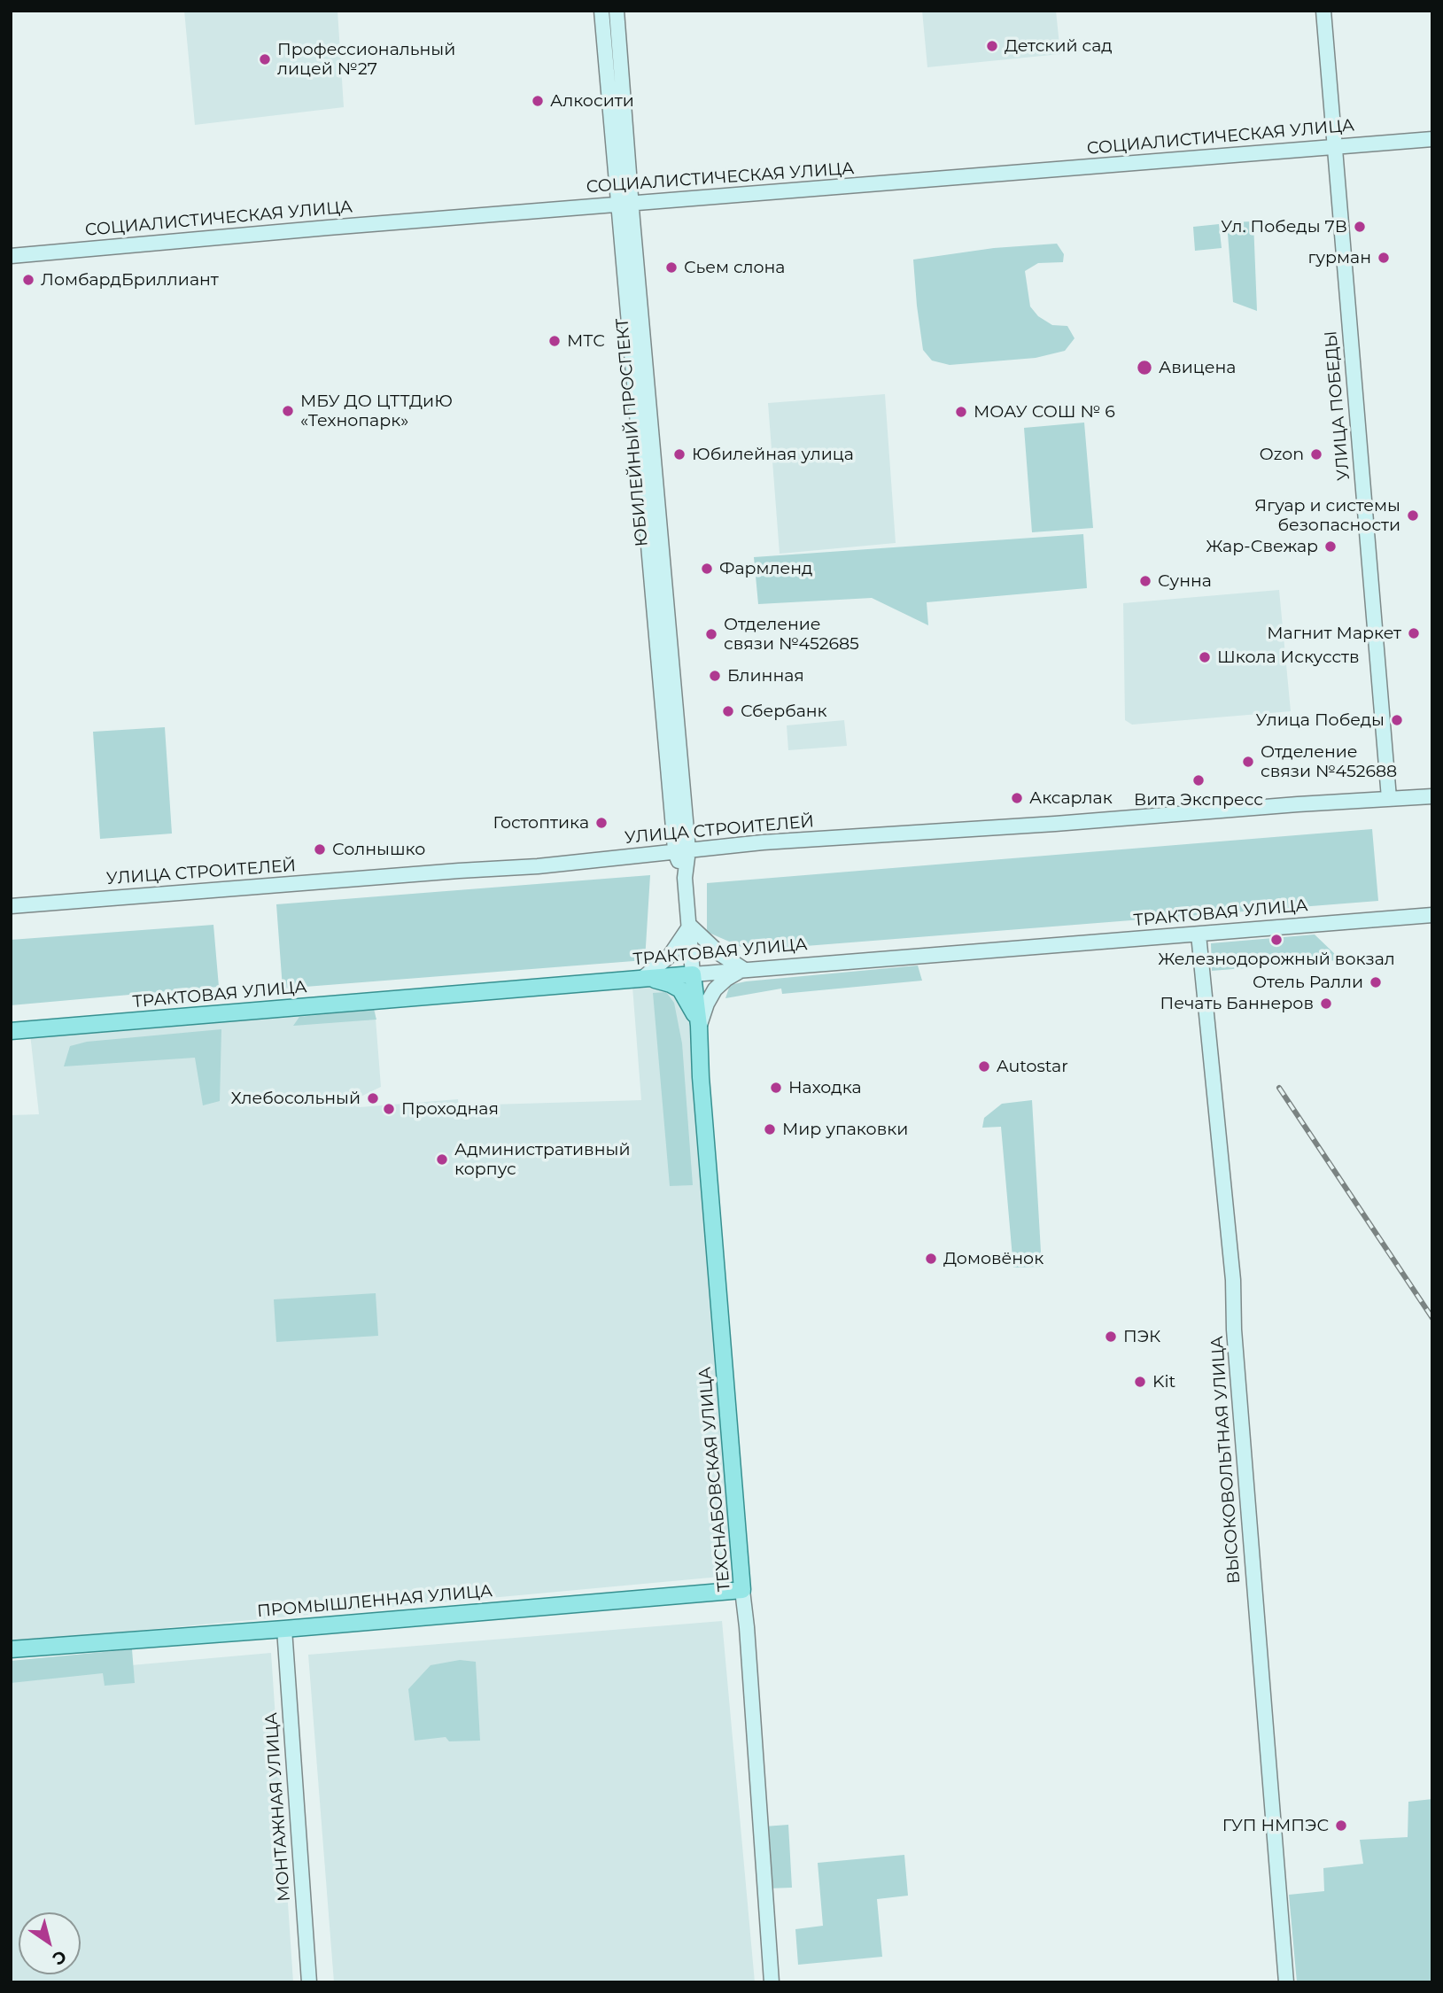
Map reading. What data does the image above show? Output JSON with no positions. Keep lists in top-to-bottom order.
{
  "streets": {
    "main road": [
      "СОЦИАЛИСТИЧЕСКАЯ УЛИЦА",
      "УЛИЦА ПОБЕДЫ",
      "УЛИЦА СТРОИТЕЛЕЙ",
      "ТРАКТОВАЯ УЛИЦА",
      "ВЫСОКОВОЛЬТНАЯ УЛИЦА",
      "ТЕХСНАБОВСКАЯ УЛИЦА",
      "ПРОМЫШЛЕННАЯ УЛИЦА",
      "МОНТАЖНАЯ УЛИЦА"
    ]
  },
  "crossings": [
    ["СОЦИАЛИСТИЧЕСКАЯ УЛИЦА", "УЛИЦА ПОБЕДЫ"],
    ["УЛИЦА ПОБЕДЫ", "УЛИЦА СТРОИТЕЛЕЙ"],
    ["ТРАКТОВАЯ УЛИЦА", "ВЫСОКОВОЛЬТНАЯ УЛИЦА"],
    ["ТРАКТОВАЯ УЛИЦА", "ТЕХСНАБОВСКАЯ УЛИЦА"],
    ["ТЕХСНАБОВСКАЯ УЛИЦА", "ПРОМЫШЛЕННАЯ УЛИЦА"],
    ["ПРОМЫШЛЕННАЯ УЛИЦА", "МОНТАЖНАЯ УЛИЦА"]
  ],
  "places": [
    "Детский сад",
    "Профессиональный лицей №27",
    "Алкосити",
    "Ул. Победы 7В",
    "гурман",
    "Сьем слона",
    "ЛомбардБриллиант",
    "МТС",
    "Авицена",
    "МБУ ДО ЦТТДиЮ «Технопарк»",
    "МОАУ СОШ № 6",
    "Юбилейная улица",
    "Ozon",
    "Ягуар и системы безопасности",
    "Жар-Свежар",
    "Фармленд",
    "Сунна",
    "Магнит Маркет",
    "Отделение связи №452685",
    "Школа Искусств",
    "Блинная",
    "Сбербанк",
    "Улица Победы",
    "Отделение связи №452688",
    "Вита Экспресс",
    "Аксарлак",
    "Гостоптика",
    "Солнышко",
    "Железнодорожный вокзал",
    "Отель Ралли",
    "Печать Баннеров",
    "Autostar",
    "Находка",
    "Хлебосольный",
    "Проходная",
    "Мир упаковки",
    "Административный корпус",
    "Домовёнок",
    "ПЭК",
    "Kit",
    "ГУП НМПЭС"
  ],
  "north": "bottom right"
}
